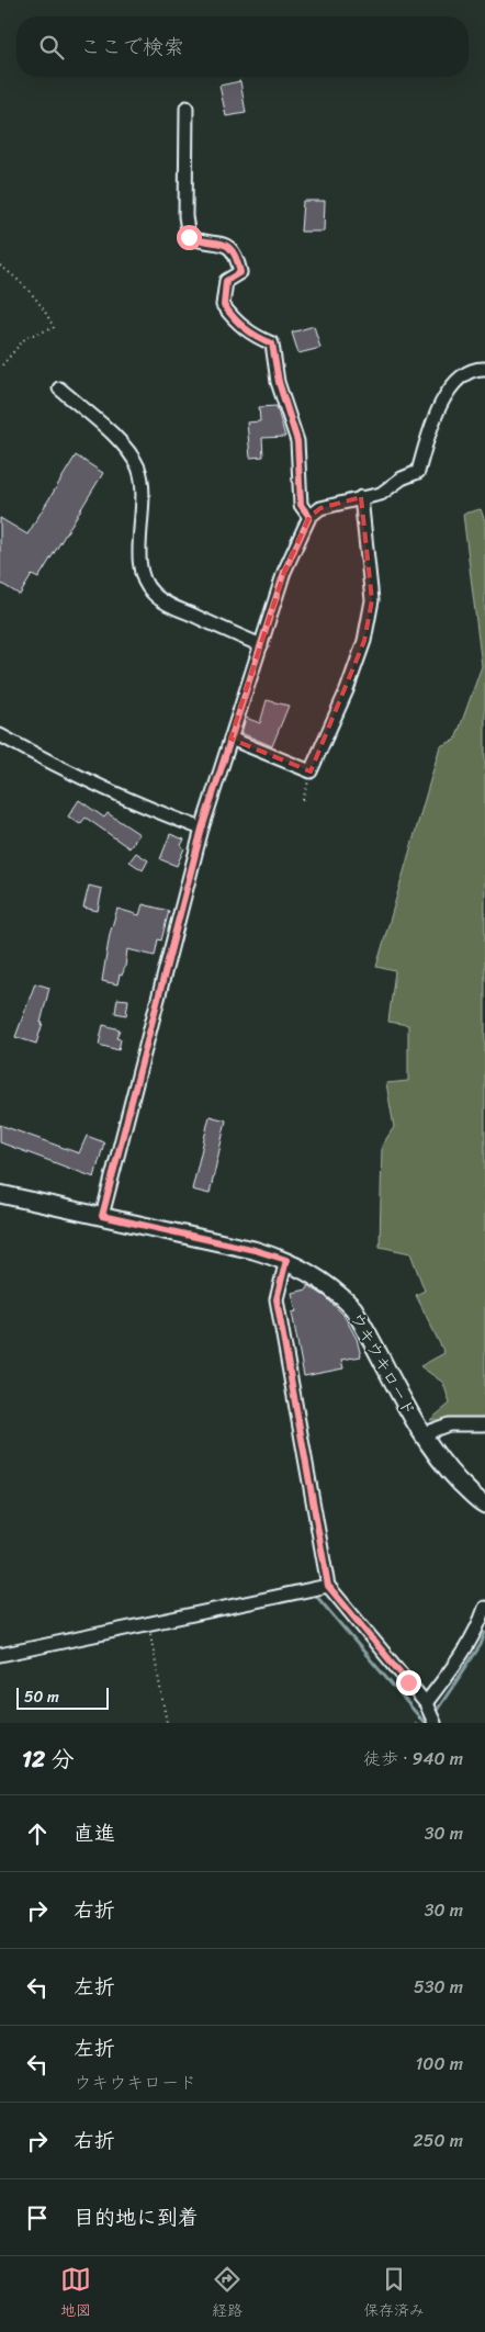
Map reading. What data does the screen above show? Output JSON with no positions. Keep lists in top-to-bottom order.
{
  "streets": {
    "street": ["ウキウキロード"]
  },
  "scale_bar": "50 m",
  "page": {
    "search": "ここで検索",
    "scale": "50 m",
    "heading": ["12 分", "徒歩 · 940 m"],
    "list": [
      ["直進", "30 m"],
      ["右折", "30 m"],
      ["左折", "530 m"],
      ["左折", "ウキウキロード", "100 m"],
      ["右折", "250 m"],
      "目的地に到着"
    ],
    "nav": ["地図", "経路", "保存済み"]
  }
}
